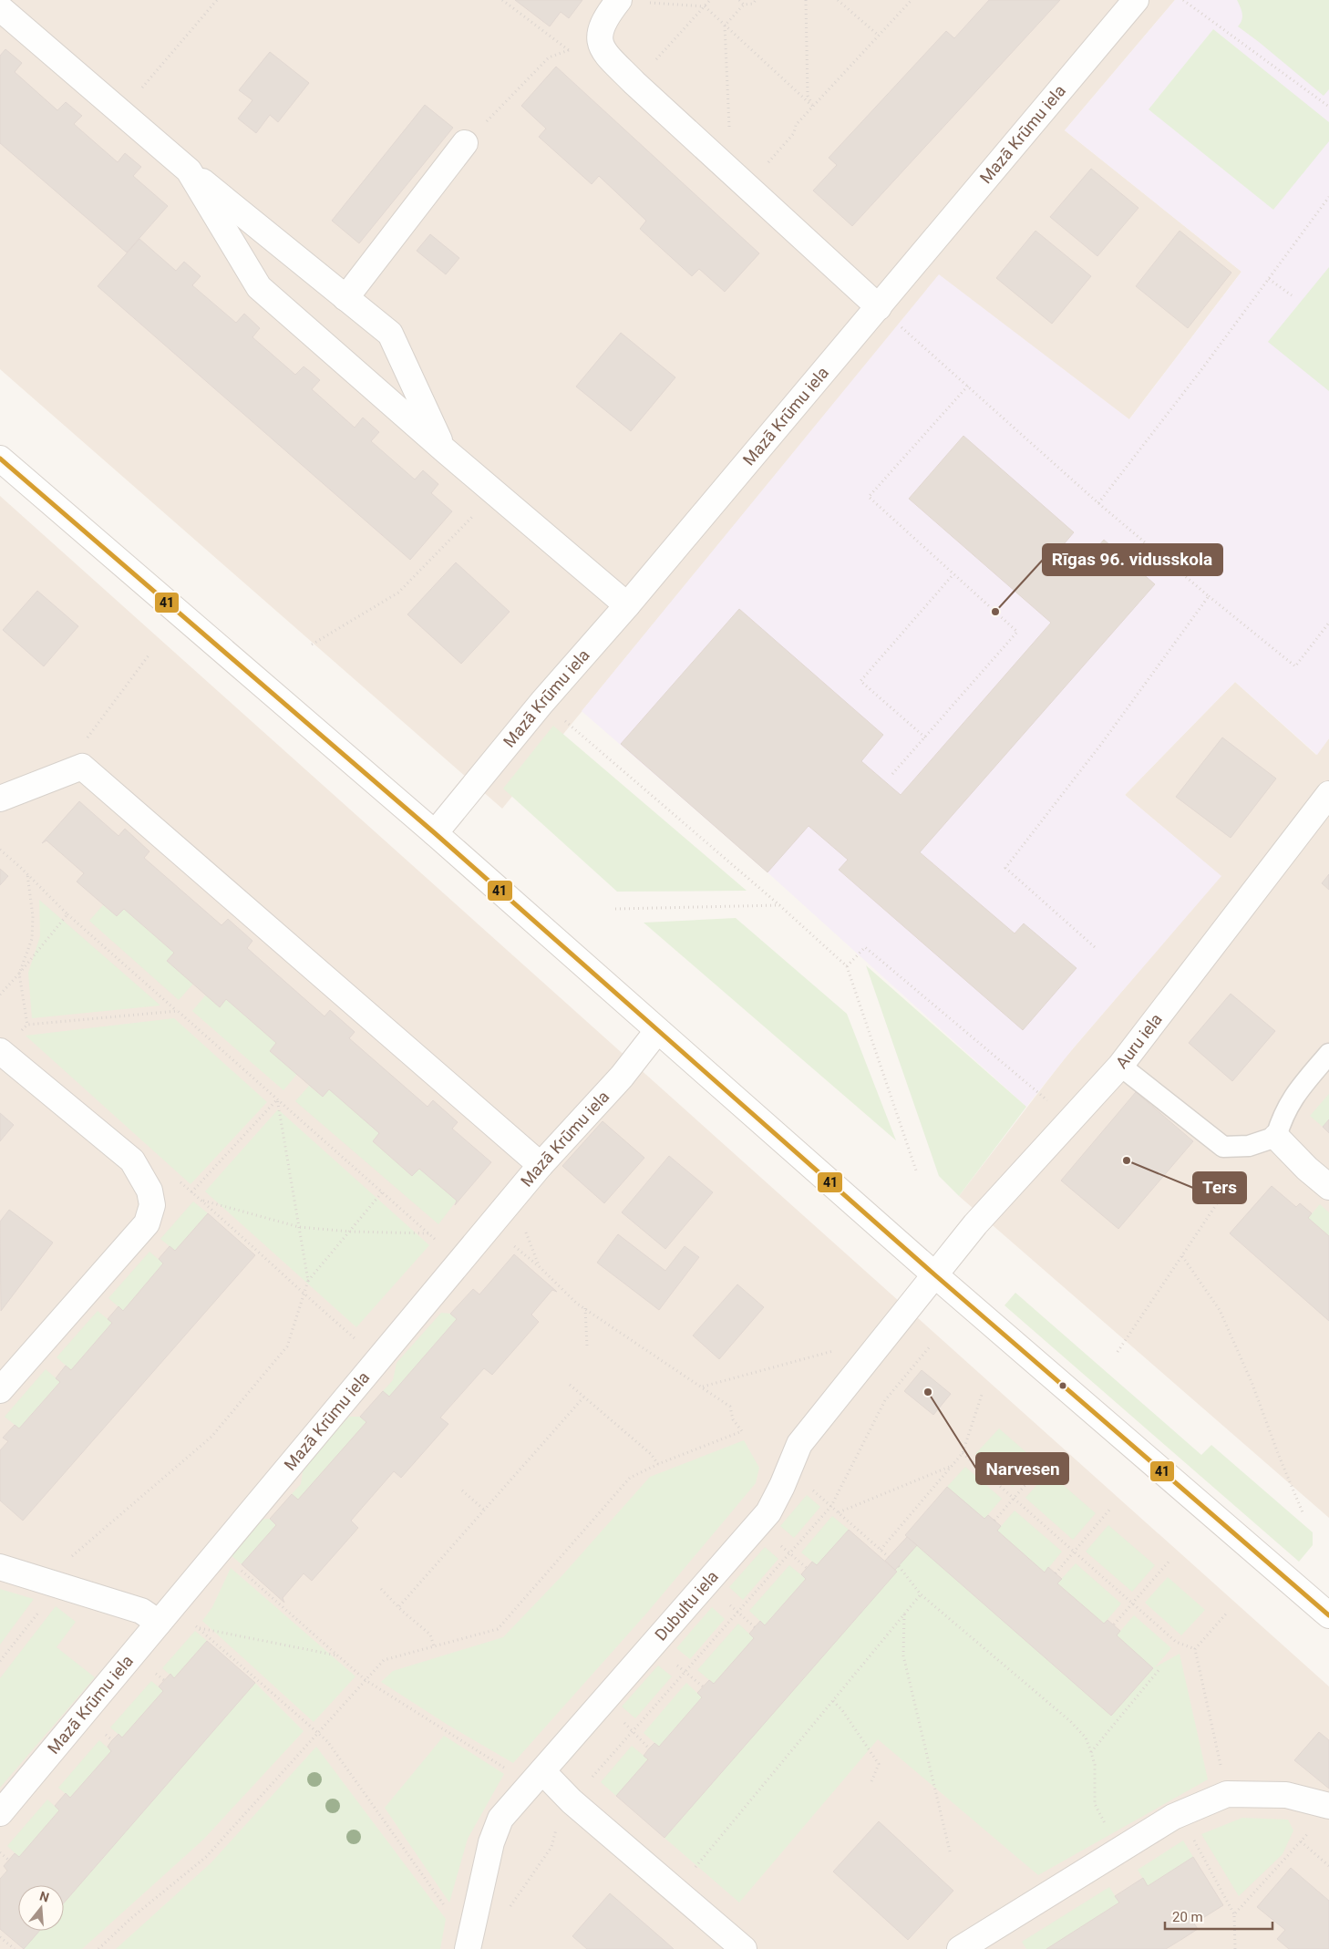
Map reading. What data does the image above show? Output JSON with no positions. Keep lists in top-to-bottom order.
{
  "streets": {
    "street": ["Mazā Krūmu iela", "Auru iela", "Dubultu iela"]
  },
  "crossings": [
    ["Auru iela", "Dubultu iela"]
  ],
  "places": ["Rīgas 96. vidusskola", "Ters", "Narvesen"],
  "lines": ["transit line 41"],
  "scale_bar": "20 m",
  "north": "top"
}
